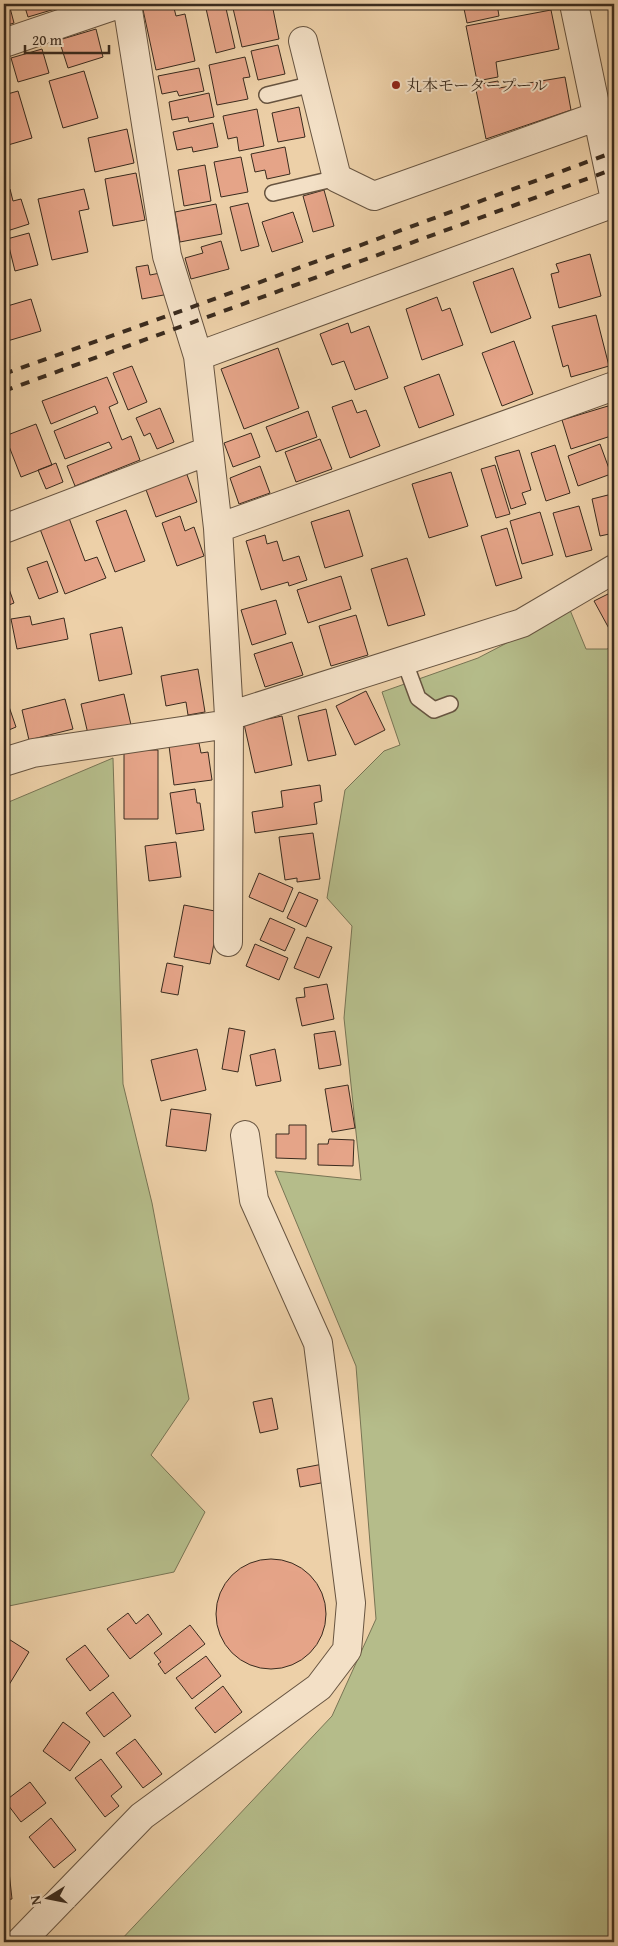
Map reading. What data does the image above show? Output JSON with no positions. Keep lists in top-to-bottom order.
{
  "places": ["丸本モータープール"],
  "scale_bar": "20 m",
  "north": "left"
}
